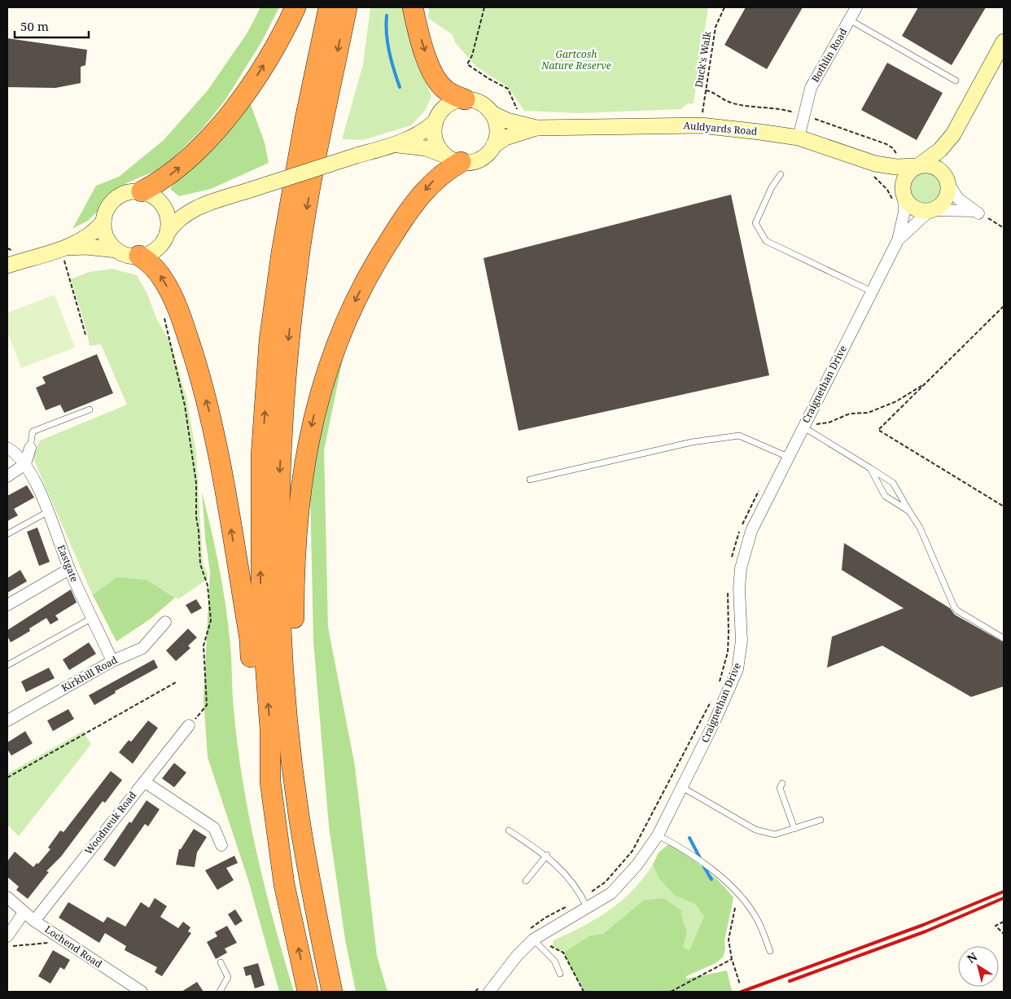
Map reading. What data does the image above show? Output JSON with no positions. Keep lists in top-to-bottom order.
{
  "streets": {
    "street": [
      "Bothlin Road",
      "Auldyards Road",
      "Craignethan Drive",
      "Eastgate",
      "Kirkhill Road",
      "Woodneuk Road",
      "Lochend Road"
    ],
    "path": ["Duck's Walk"]
  },
  "crossings": [
    ["Bothlin Road", "Auldyards Road"],
    ["Auldyards Road", "Craignethan Drive"],
    ["Eastgate", "Kirkhill Road"],
    ["Woodneuk Road", "Lochend Road"]
  ],
  "parks": ["Gartcosh Nature Reserve"],
  "scale_bar": "50 m",
  "north": "top left"
}
